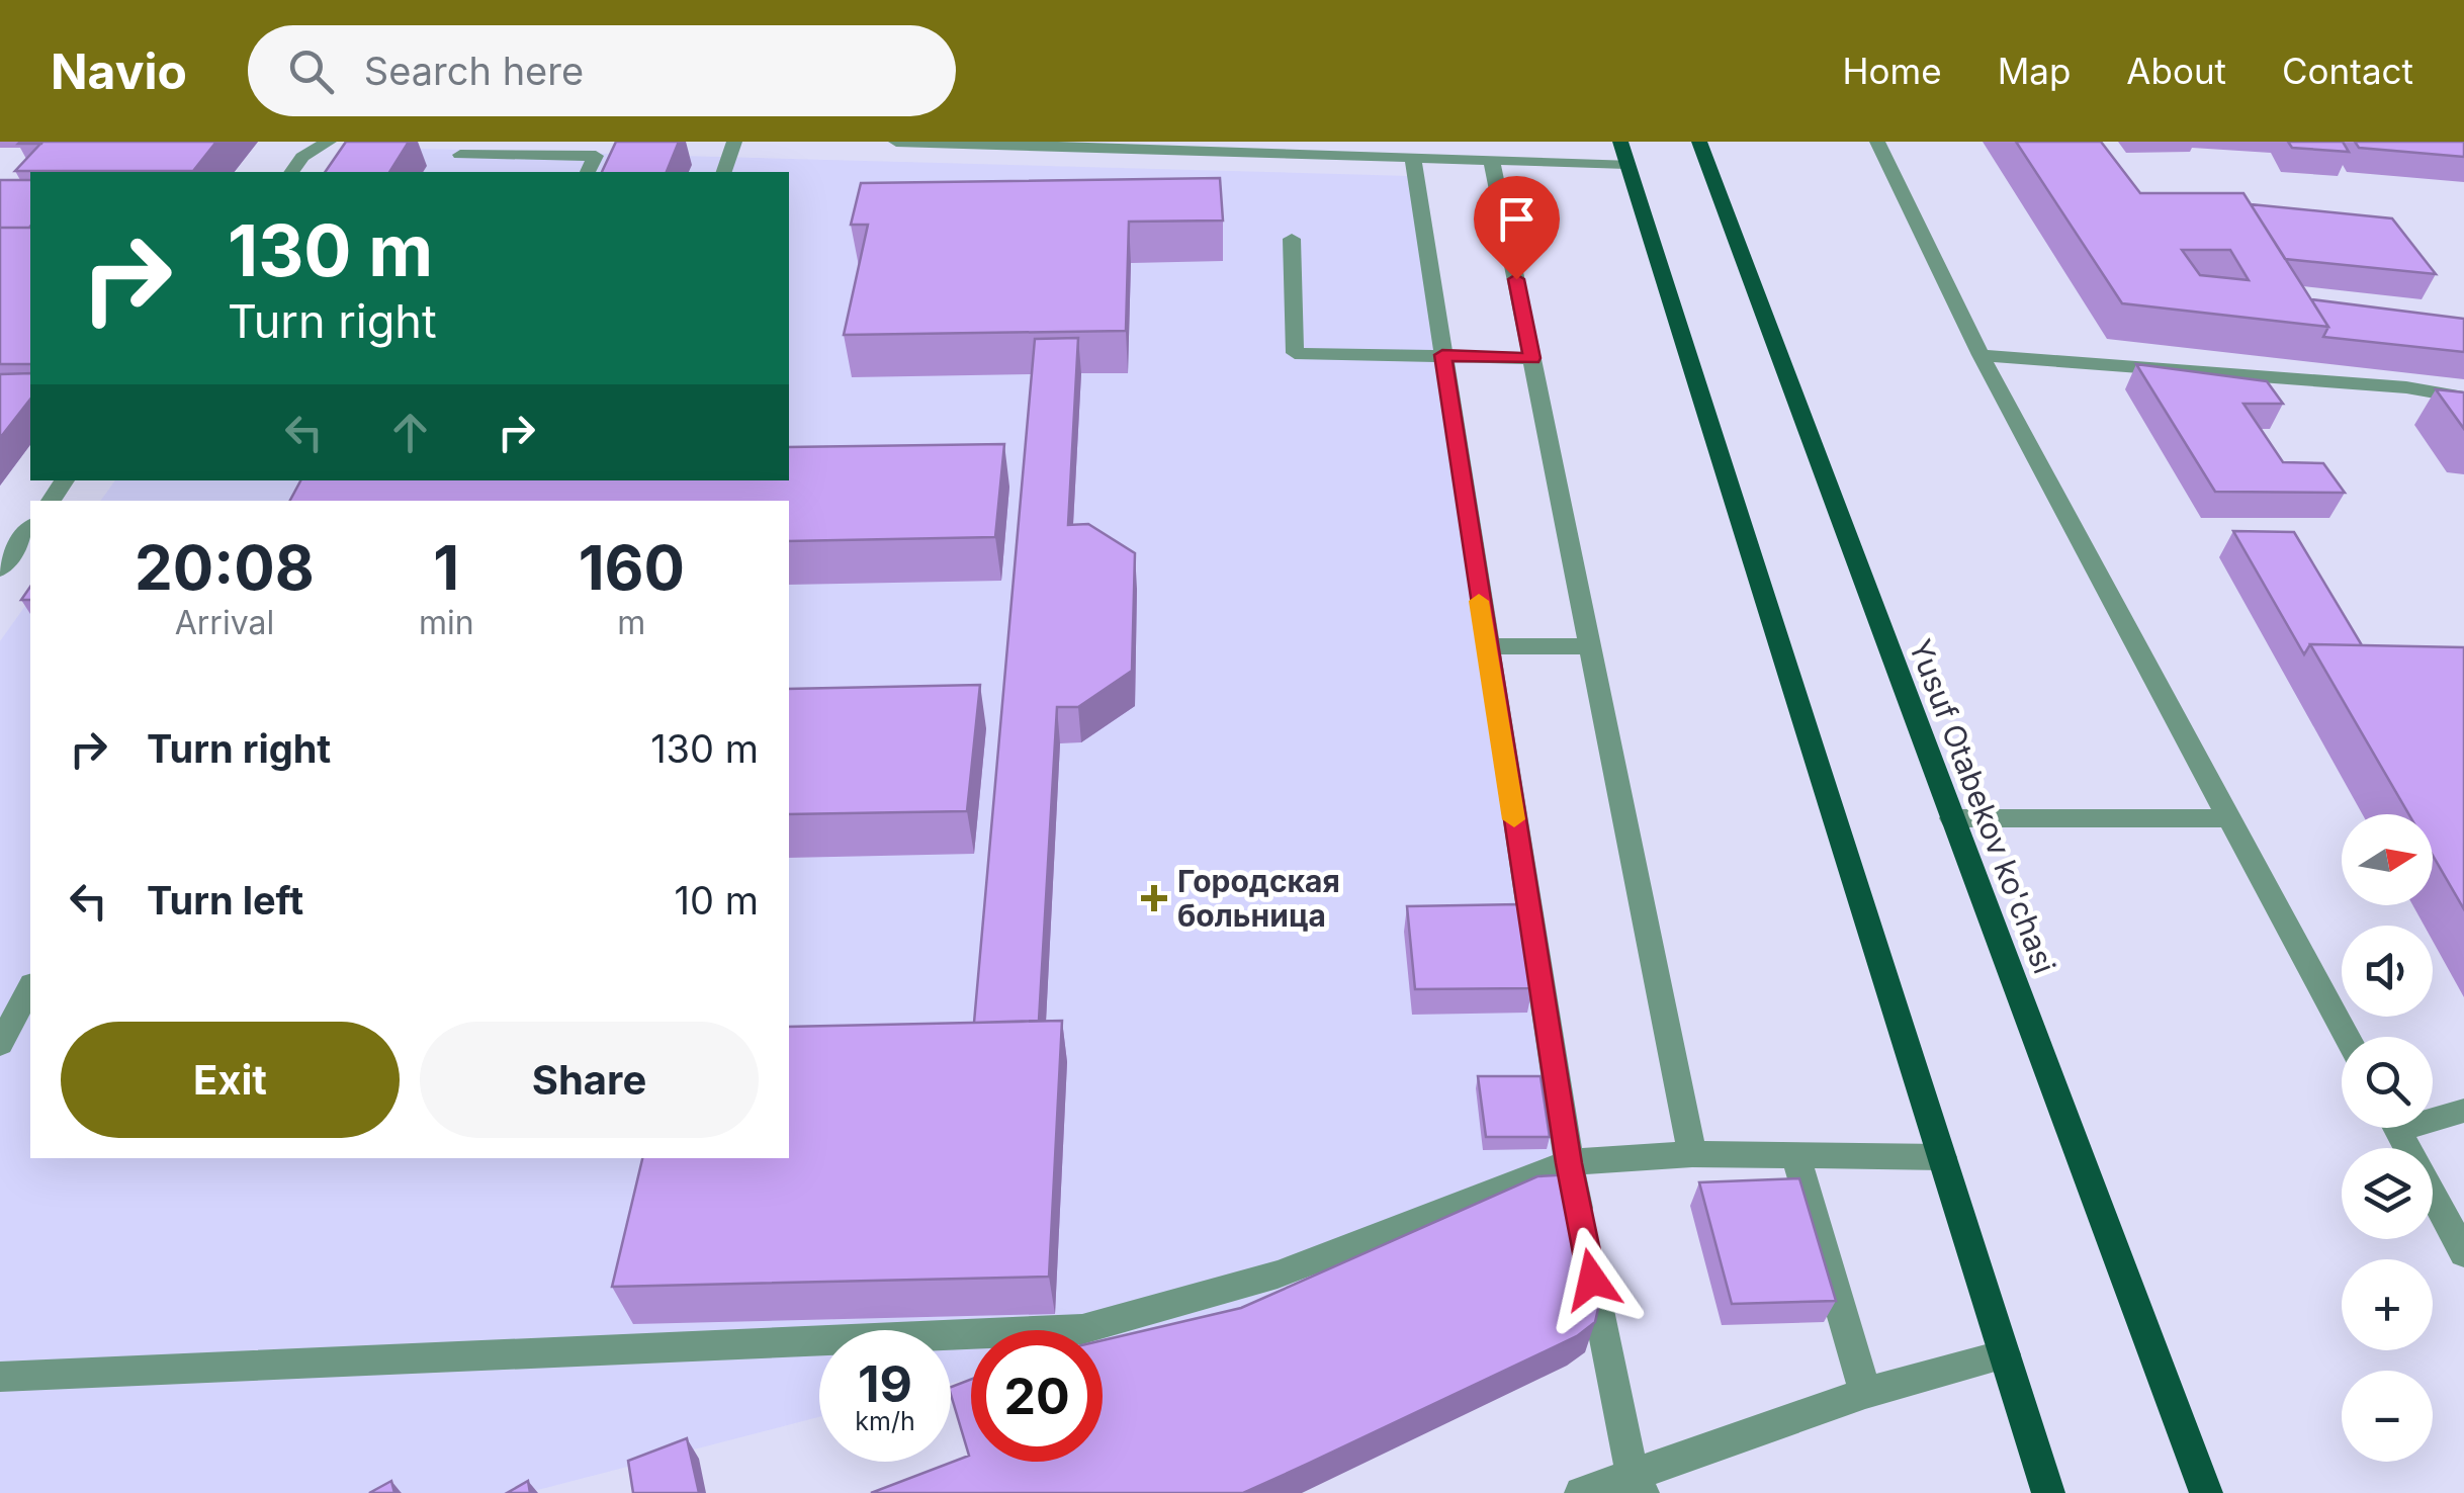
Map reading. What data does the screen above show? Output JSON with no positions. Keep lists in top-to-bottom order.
{
  "streets": {
    "main road": ["Yusuf Otabekov ko'chasi"]
  },
  "places": {
    "health": ["Городская больница"]
  },
  "north": "right",
  "page": {
    "header": "Navio",
    "search": "Search here",
    "nav": [
      "Home",
      "Map",
      "About",
      "Contact"
    ],
    "turn": ["130 m", "Turn right"],
    "eta": [
      "20:08",
      "Arrival",
      "1",
      "min",
      "160",
      "m"
    ],
    "list": [
      {
        "name": "Turn right",
        "value": "130 m"
      },
      {
        "name": "Turn left",
        "value": "10 m"
      }
    ],
    "map_buttons": ["+", "−"],
    "buttons": ["Exit", "Share"],
    "speed": "19 km/h",
    "limit": "20"
  }
}
